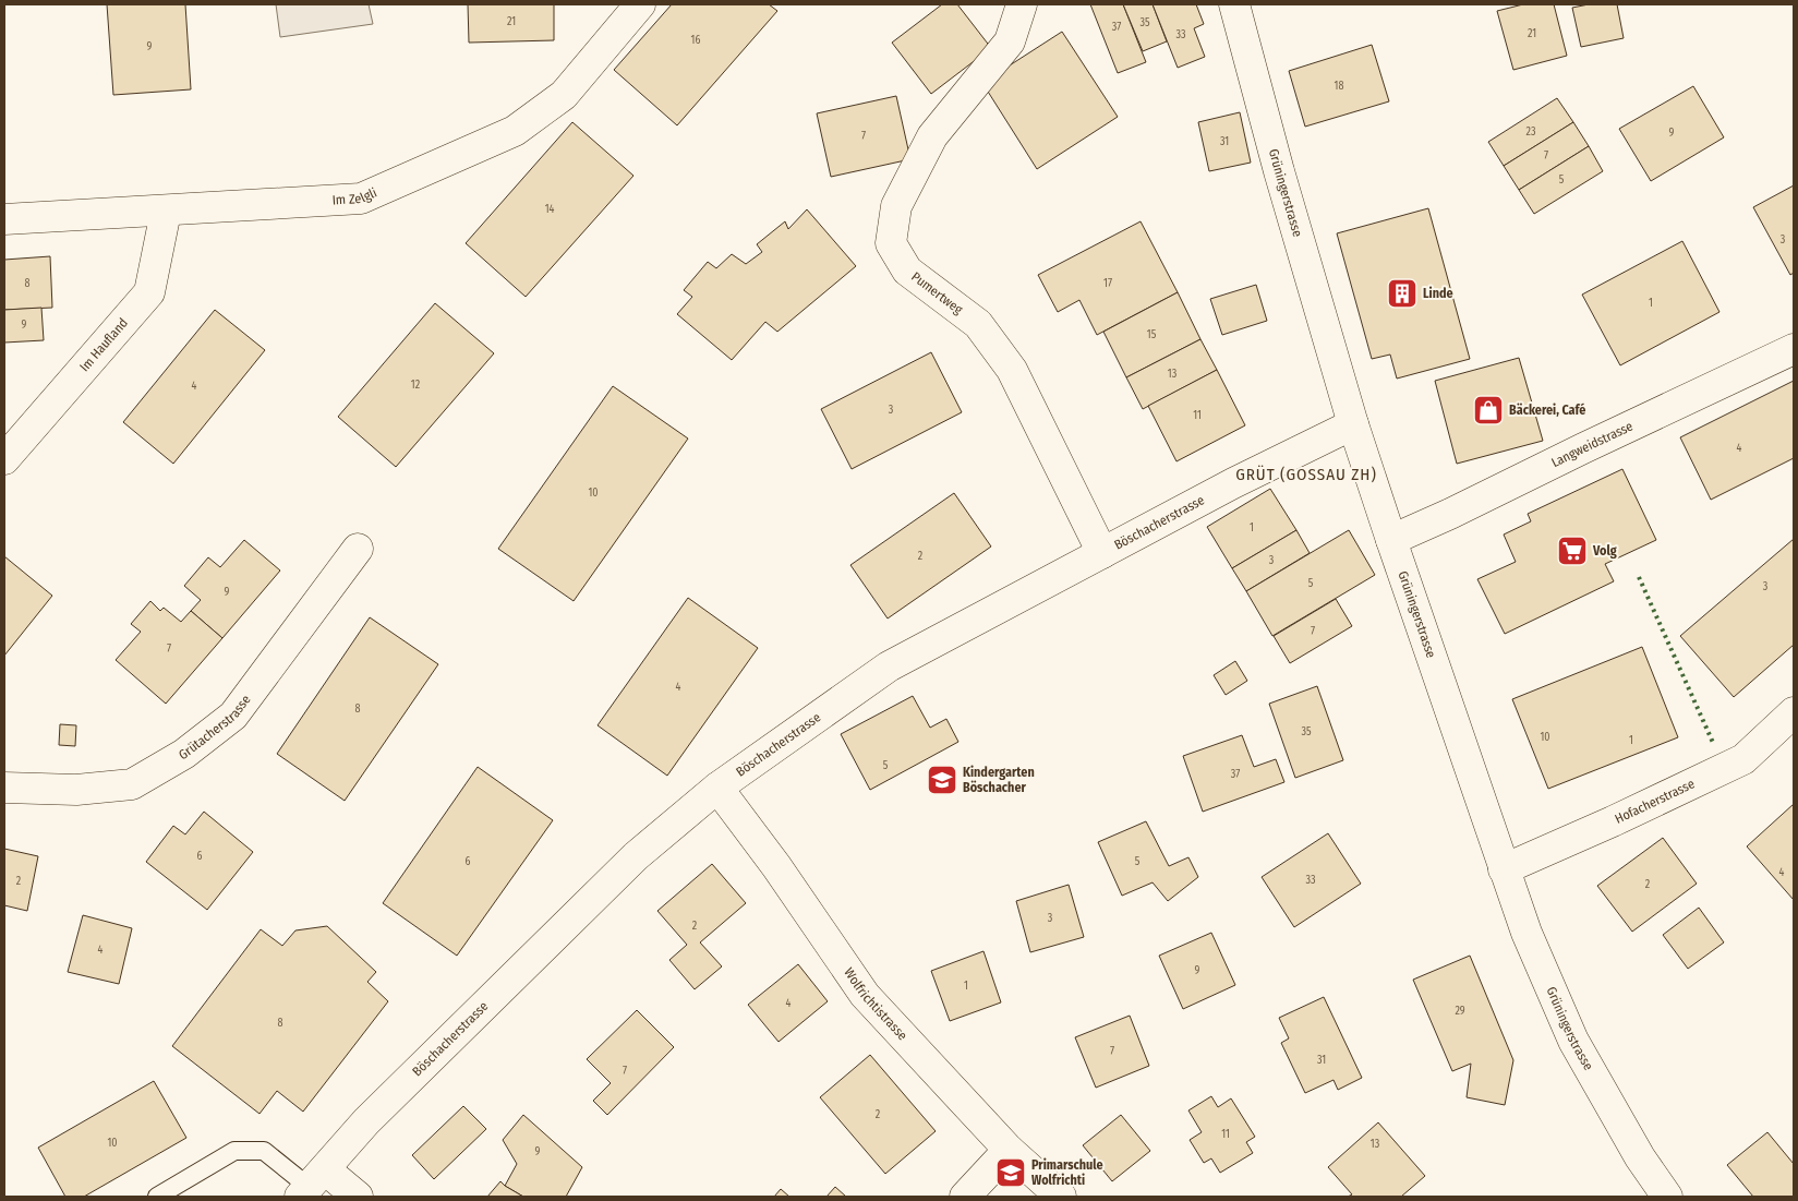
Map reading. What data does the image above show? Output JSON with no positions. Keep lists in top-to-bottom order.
{
  "streets": {
    "street": [
      "Grüningerstrasse",
      "Im Zelgli",
      "Pumertweg",
      "Im Haufland",
      "Langweidstrasse",
      "Böschacherstrasse",
      "Grütacherstrasse",
      "Hofacherstrasse",
      "Wolfrichtistrasse"
    ]
  },
  "crossings": [
    ["Grüningerstrasse", "Langweidstrasse"],
    ["Grüningerstrasse", "Böschacherstrasse"],
    ["Grüningerstrasse", "Hofacherstrasse"],
    ["Im Zelgli", "Im Haufland"],
    ["Pumertweg", "Böschacherstrasse"],
    ["Böschacherstrasse", "Wolfrichtistrasse"]
  ],
  "districts": ["GRÜT (GOSSAU ZH)"],
  "places": {
    "building": ["Linde"],
    "shop": ["Bäckerei, Café"],
    "supermarket": ["Volg"],
    "school or university": ["Kindergarten Böschacher", "Primarschule Wolfrichti"]
  },
  "house_numbers": [
    "21",
    "35",
    "37",
    "21",
    "33",
    "16",
    "9",
    "18",
    "23",
    "9",
    "7",
    "31",
    "7",
    "5",
    "14",
    "3",
    "8",
    "17",
    "1",
    "9",
    "15",
    "13",
    "12",
    "4",
    "3",
    "11",
    "4",
    "10",
    "1",
    "2",
    "3",
    "5",
    "3",
    "9",
    "7",
    "7",
    "4",
    "8",
    "35",
    "10",
    "1",
    "5",
    "37",
    "6",
    "6",
    "5",
    "4",
    "33",
    "2",
    "2",
    "3",
    "2",
    "4",
    "9",
    "1",
    "4",
    "29",
    "8",
    "7",
    "31",
    "7",
    "2",
    "11",
    "10",
    "13",
    "9"
  ]
}
